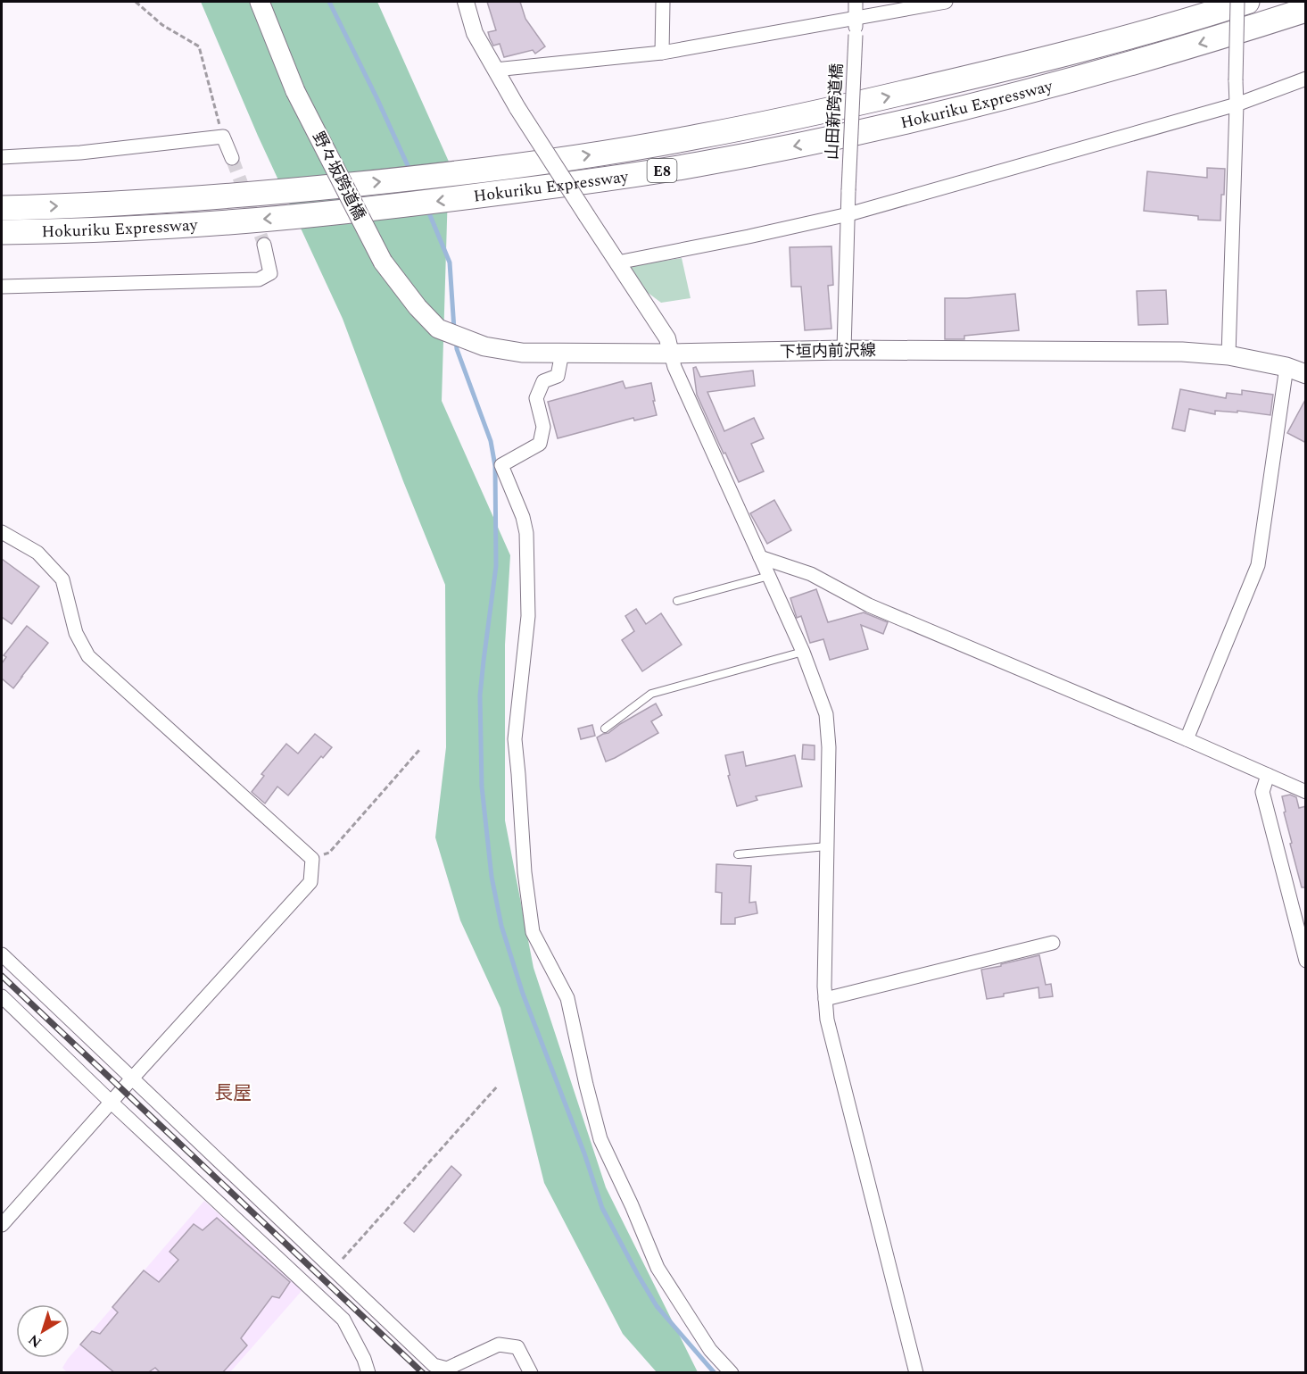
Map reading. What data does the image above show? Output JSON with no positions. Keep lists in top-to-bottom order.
{
  "streets": {
    "highway": ["Hokuriku Expressway", "E8"],
    "main road": ["野々坂跨道橋", "下垣内前沢線"],
    "street": ["山田新跨道橋"]
  },
  "crossings": [
    ["山田新跨道橋", "下垣内前沢線"],
    ["野々坂跨道橋", "下垣内前沢線"]
  ],
  "districts": ["長屋"],
  "north": "bottom left"
}
